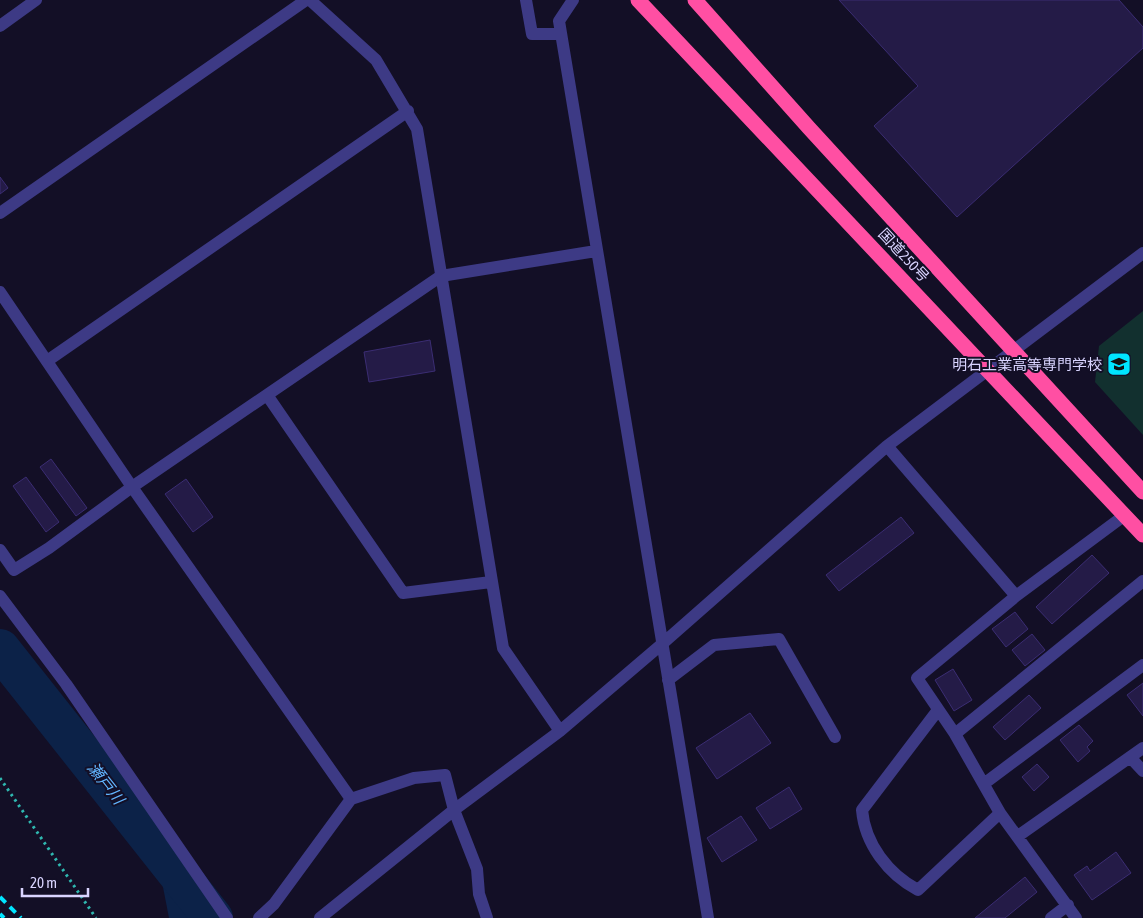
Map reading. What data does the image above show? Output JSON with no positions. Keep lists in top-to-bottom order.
{
  "streets": {
    "highway": ["国道250号"]
  },
  "water": ["瀬戸川"],
  "places": {
    "school or university": ["明石工業高等専門学校"]
  },
  "scale_bar": "20 m"
}
